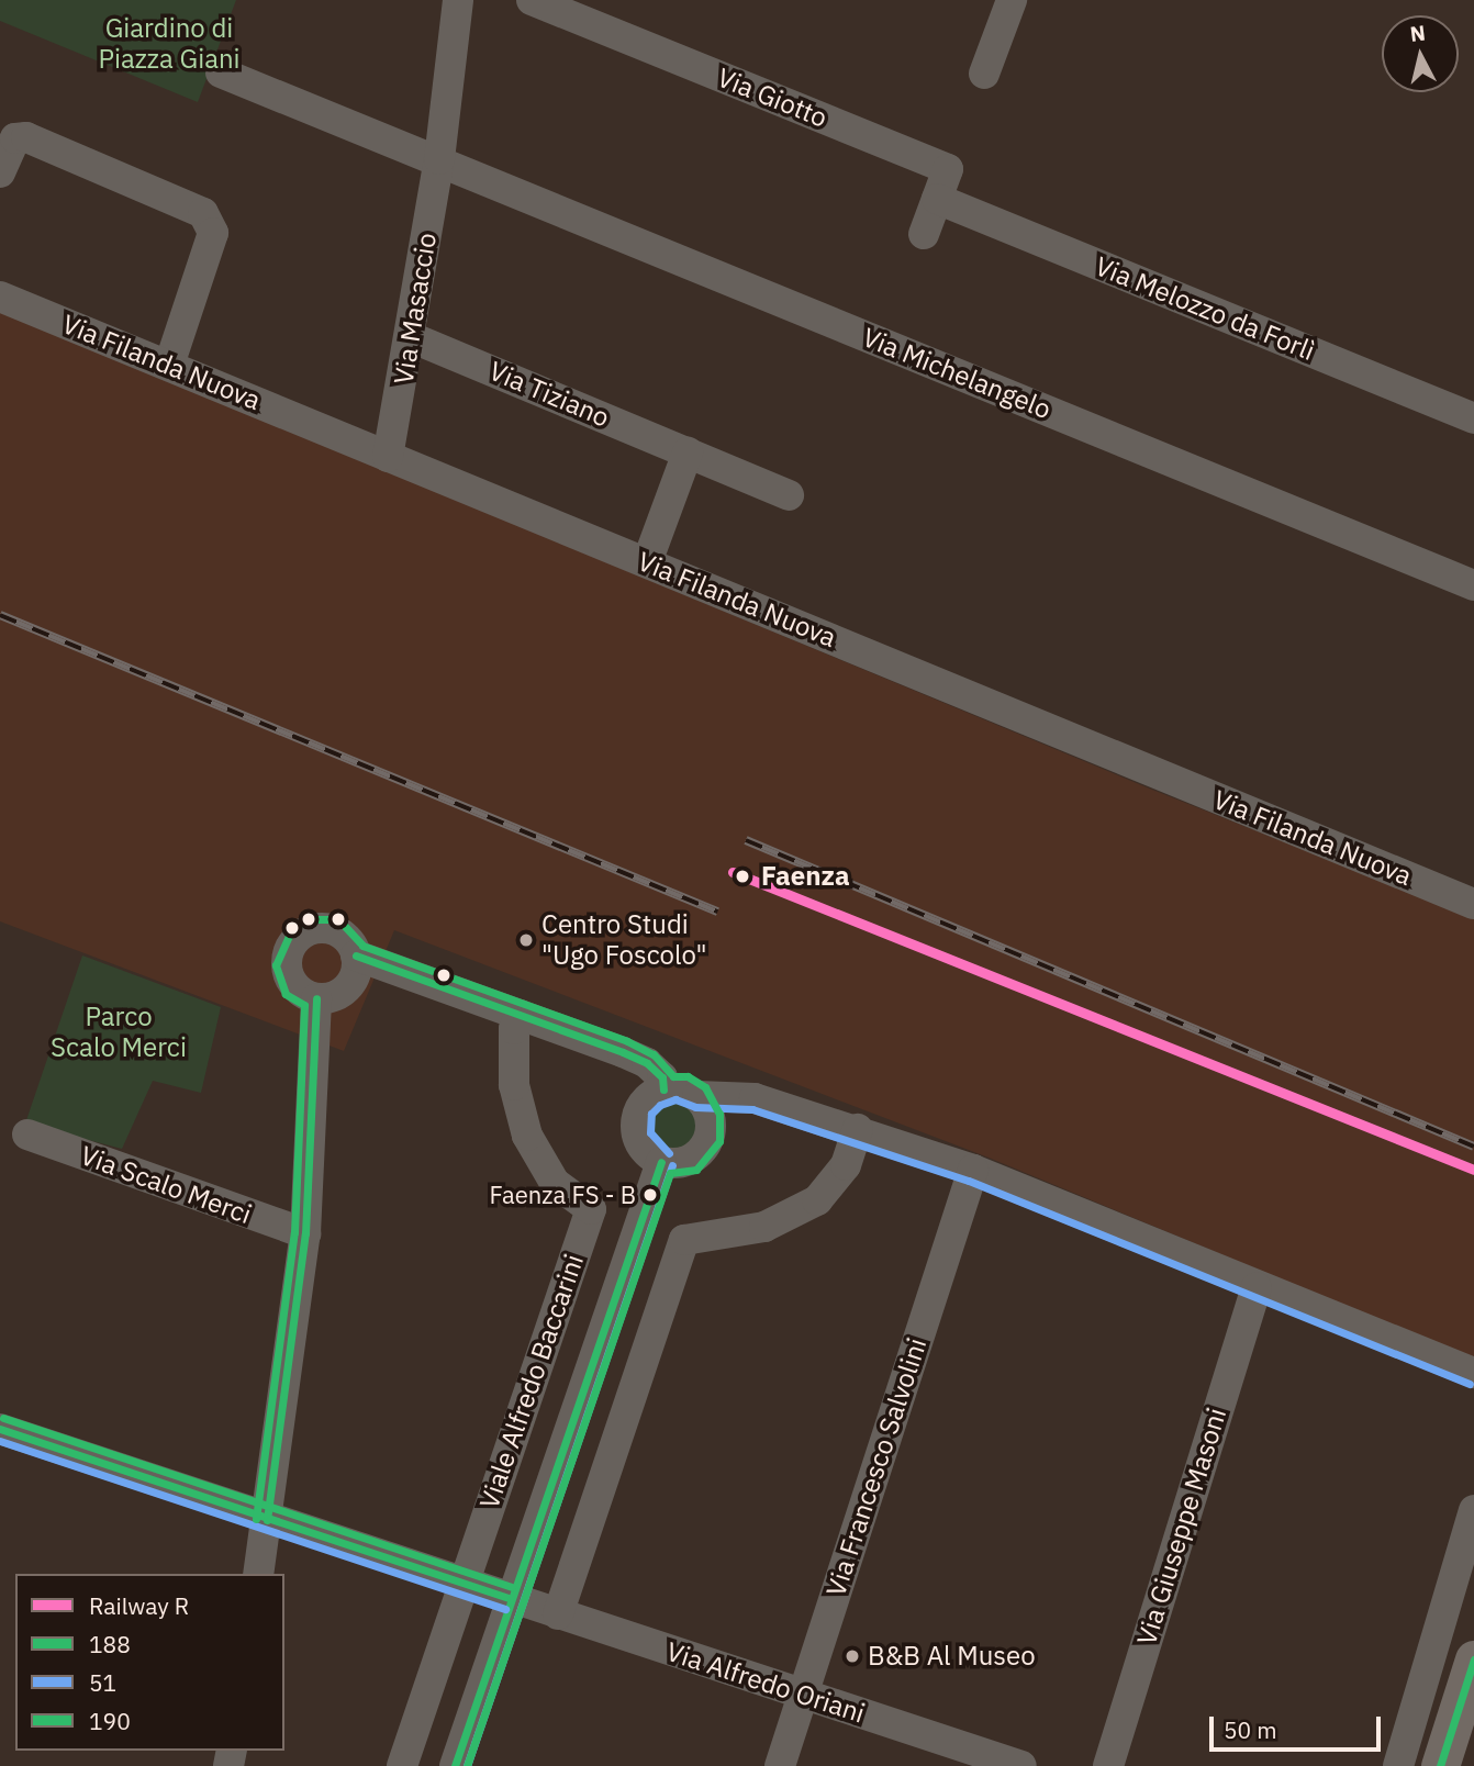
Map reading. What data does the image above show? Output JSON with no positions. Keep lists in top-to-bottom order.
{
  "streets": {
    "street": [
      "Via Giotto",
      "Via Masaccio",
      "Via Melozzo da Forlì",
      "Via Filanda Nuova",
      "Via Michelangelo",
      "Via Tiziano",
      "Via Scalo Merci",
      "Viale Alfredo Baccarini",
      "Via Francesco Salvolini",
      "Via Giuseppe Masoni",
      "Via Alfredo Oriani"
    ]
  },
  "crossings": [
    ["Via Giotto", "Via Melozzo da Forlì"],
    ["Via Masaccio", "Via Filanda Nuova"],
    ["Via Masaccio", "Via Michelangelo"],
    ["Via Masaccio", "Via Tiziano"],
    ["Viale Alfredo Baccarini", "Via Alfredo Oriani"],
    ["Via Francesco Salvolini", "Via Alfredo Oriani"]
  ],
  "parks": ["Giardino di Piazza Giani", "Parco Scalo Merci"],
  "places": [
    "Faenza",
    "Centro Studi \"Ugo Foscolo\"",
    "Faenza FS - B",
    "B&B Al Museo"
  ],
  "lines": [
    "rail line R",
    "transit line 190",
    "transit line 188",
    "transit line 51"
  ],
  "legend": [
    "Railway R",
    "188",
    "51",
    "190"
  ],
  "scale_bar": "50 m",
  "north": "top"
}
